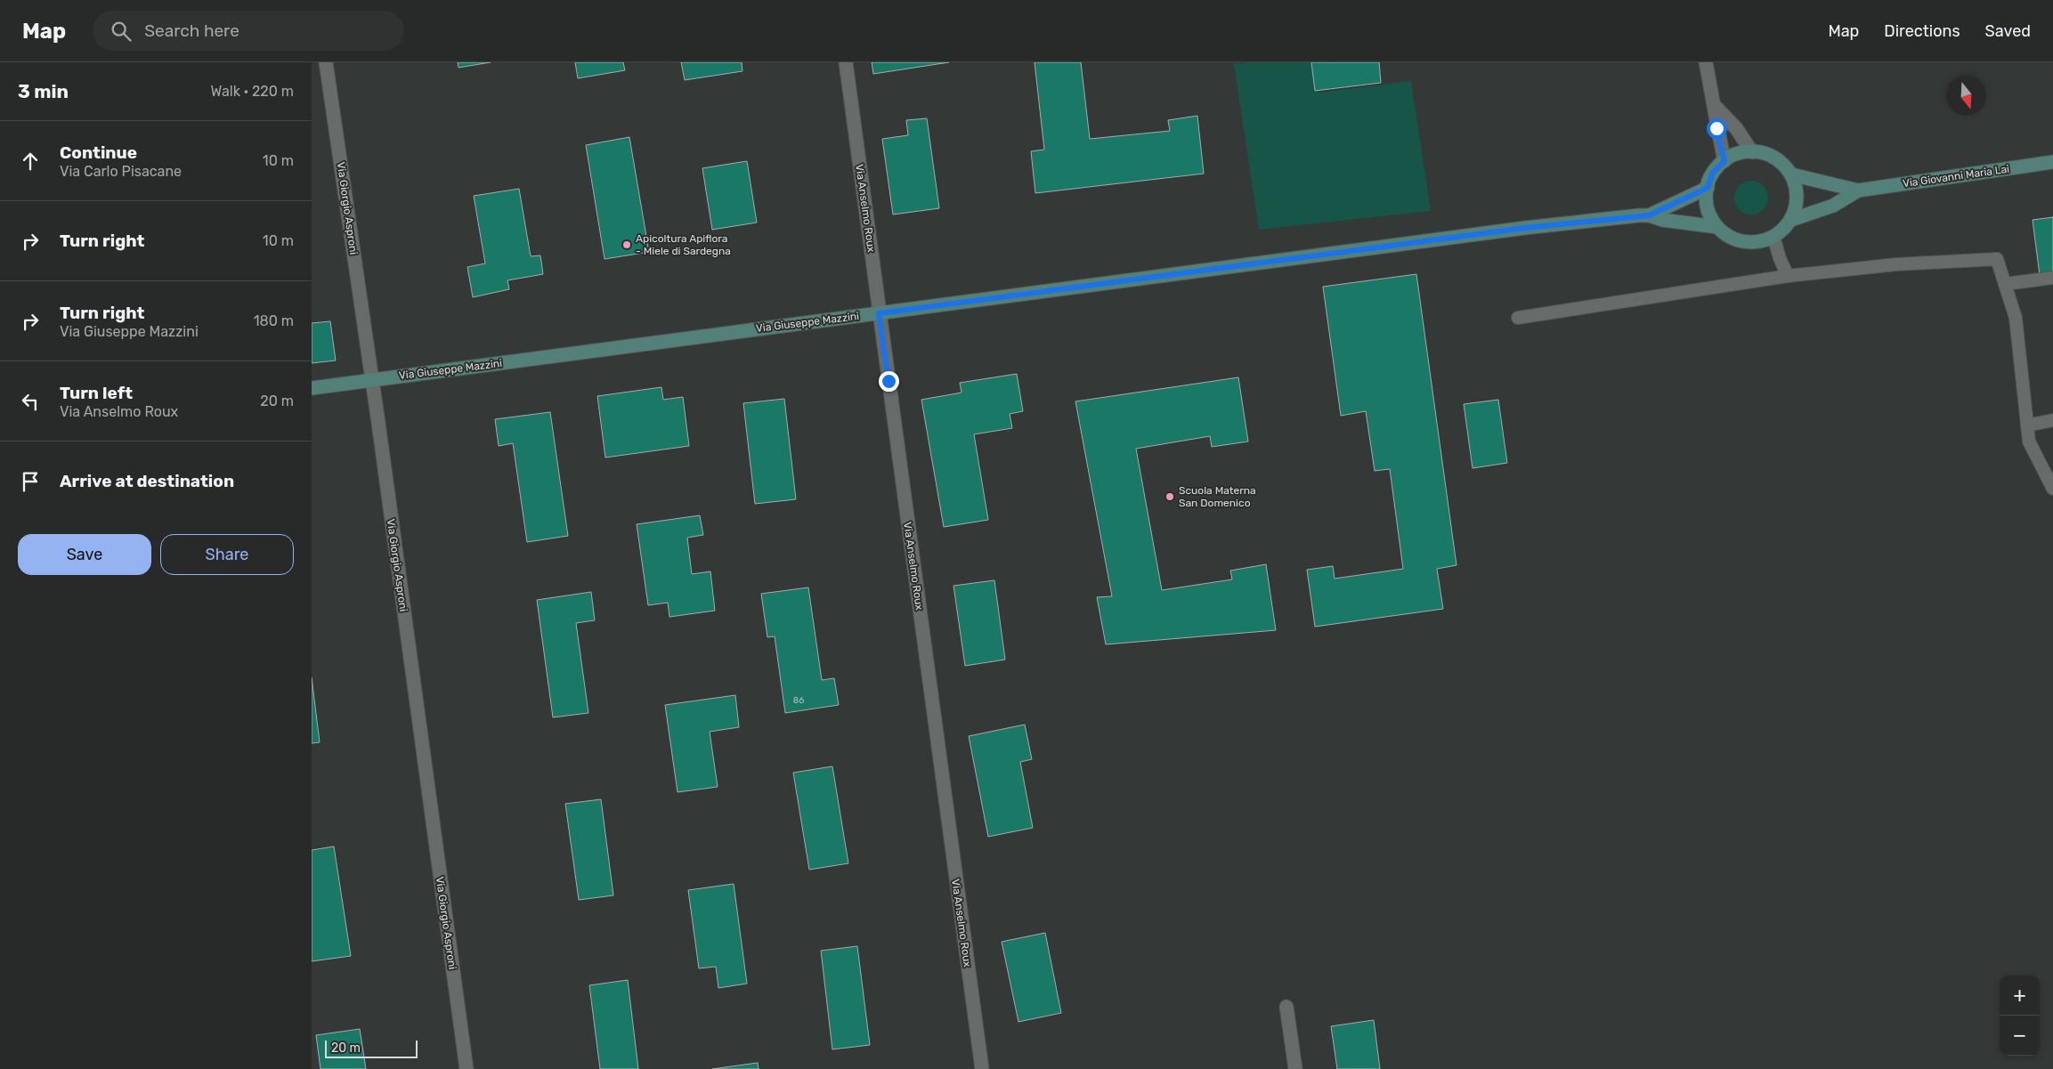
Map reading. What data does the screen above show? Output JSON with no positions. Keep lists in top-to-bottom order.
{
  "streets": {
    "street": [
      "Via Giovanni Maria Lai",
      "Via Giorgio Asproni",
      "Via Anselmo Roux",
      "Via Giuseppe Mazzini"
    ]
  },
  "crossings": [
    ["Via Giovanni Maria Lai", "Via Giuseppe Mazzini"],
    ["Via Giorgio Asproni", "Via Giuseppe Mazzini"],
    ["Via Anselmo Roux", "Via Giuseppe Mazzini"]
  ],
  "places": ["Apicoltura Apiflora - Miele di Sardegna", "Scuola Materna San Domenico"],
  "house_numbers": ["86"],
  "scale_bar": "20 m",
  "north": "bottom",
  "page": {
    "header": "Map",
    "search": "Search here",
    "nav": ["Map", "Directions", "Saved"],
    "heading": ["3 min", "Walk · 220 m"],
    "list": [
      ["Continue", "Via Carlo Pisacane", "10 m"],
      ["Turn right", "10 m"],
      ["Turn right", "Via Giuseppe Mazzini", "180 m"],
      ["Turn left", "Via Anselmo Roux", "20 m"],
      "Arrive at destination"
    ],
    "buttons": ["Save", "Share"],
    "map_buttons": ["+", "−"],
    "scale": "20 m"
  }
}
